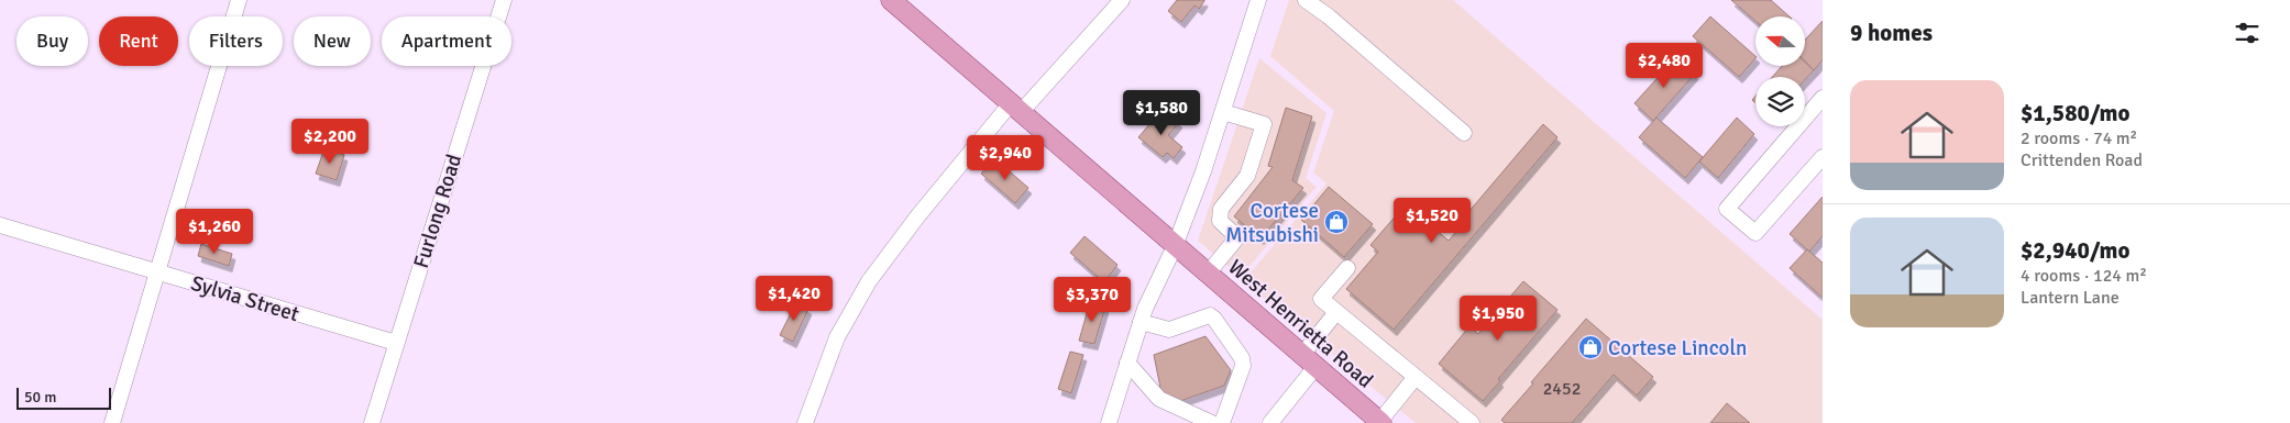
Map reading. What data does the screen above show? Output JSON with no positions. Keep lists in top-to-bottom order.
{
  "streets": {
    "main road": ["West Henrietta Road"],
    "street": ["Furlong Road", "Sylvia Street"]
  },
  "crossings": [
    ["Furlong Road", "Sylvia Street"]
  ],
  "places": {
    "shop": ["Cortese Mitsubishi", "Cortese Lincoln"]
  },
  "house_numbers": ["2452"],
  "scale_bar": "50 m",
  "north": "left",
  "page": {
    "heading": "9 homes",
    "chip": [
      "Buy",
      "Rent",
      "Filters",
      "New",
      "Apartment"
    ],
    "price": [
      "$2,480",
      "$1,580",
      "$2,200",
      "$2,940",
      "$1,520",
      "$1,260",
      "$1,420",
      "$3,370",
      "$1,950"
    ],
    "list": [
      {
        "name": "$1,580/mo",
        "note": "2 rooms · 74 m² · Crittenden Road"
      },
      {
        "name": "$2,940/mo",
        "note": "4 rooms · 124 m² · Lantern Lane"
      }
    ],
    "scale": "50 m"
  }
}
